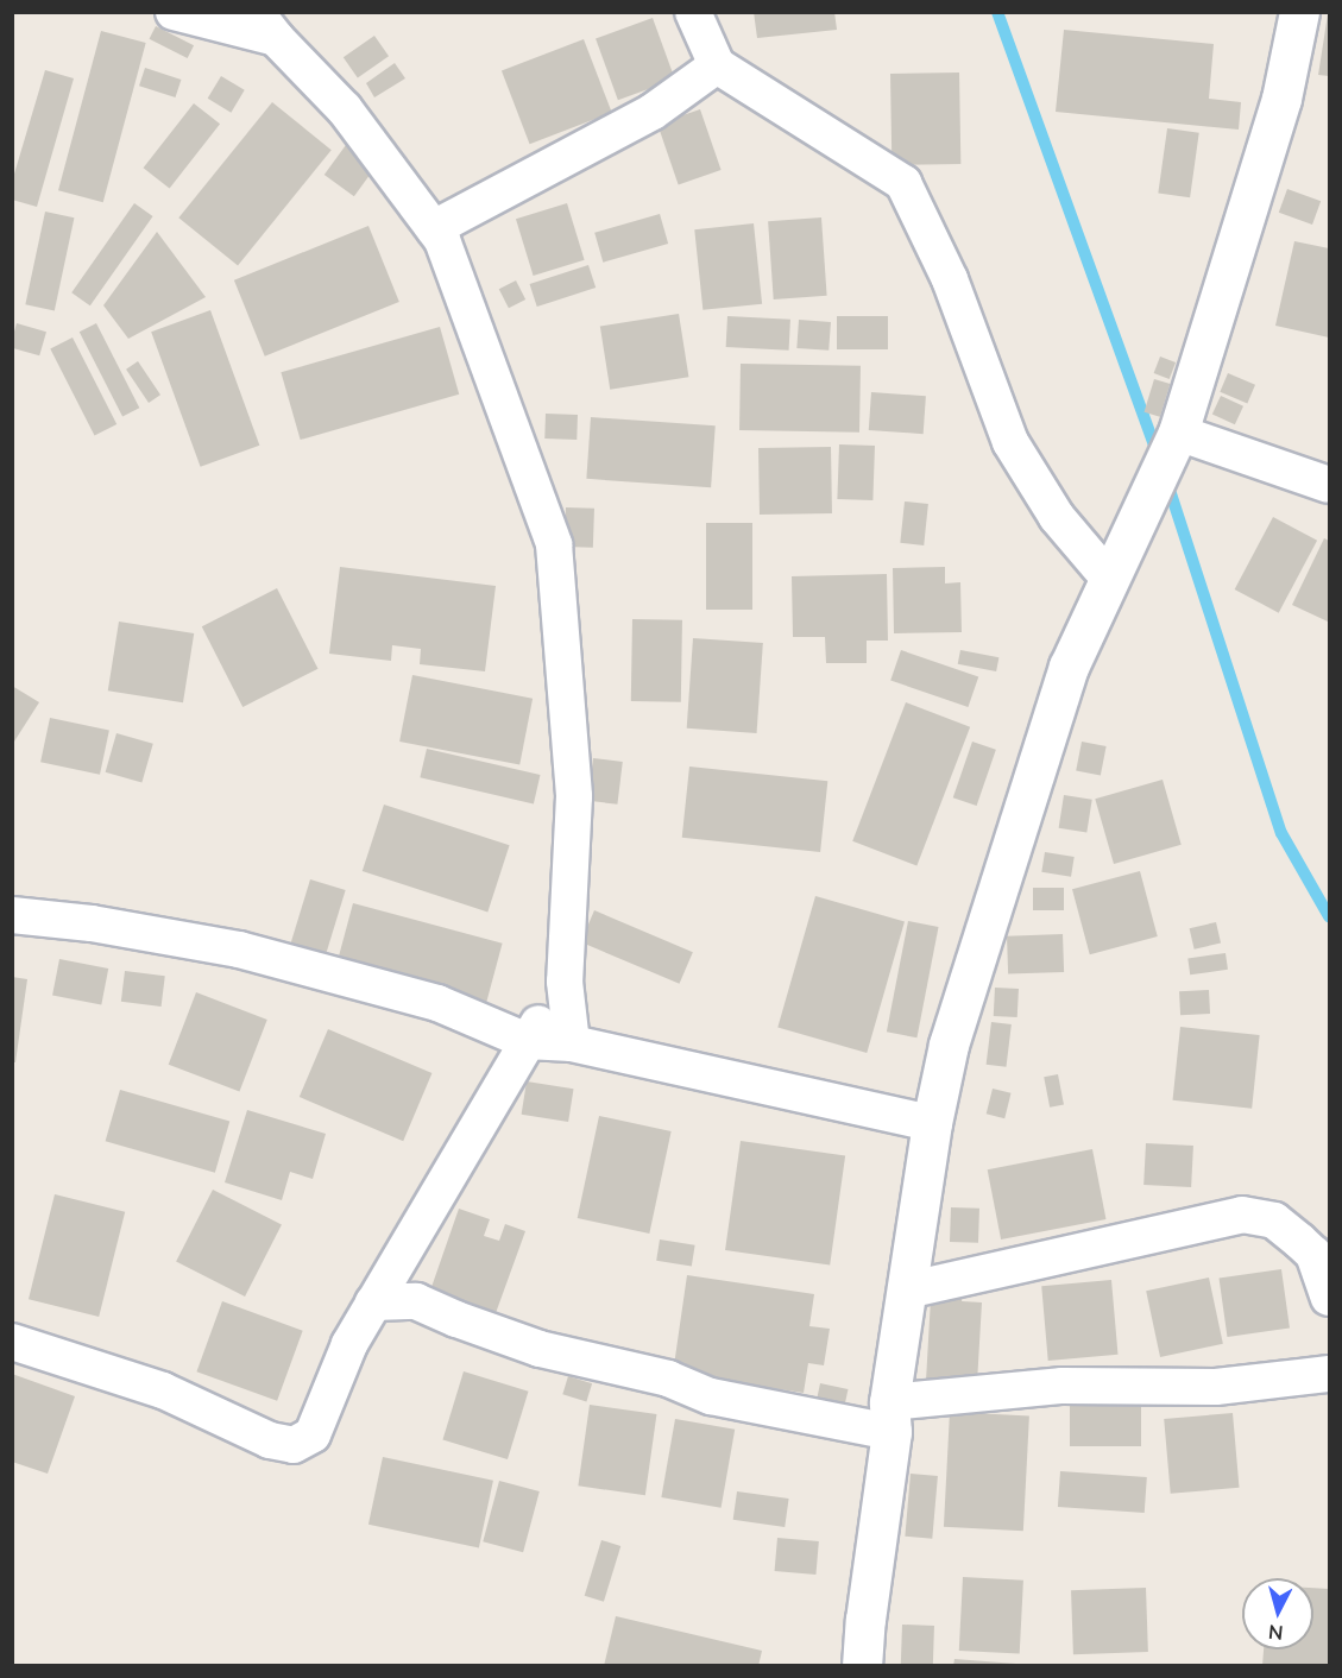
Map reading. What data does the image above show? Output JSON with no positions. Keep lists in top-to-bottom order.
{
  "north": "bottom"
}
